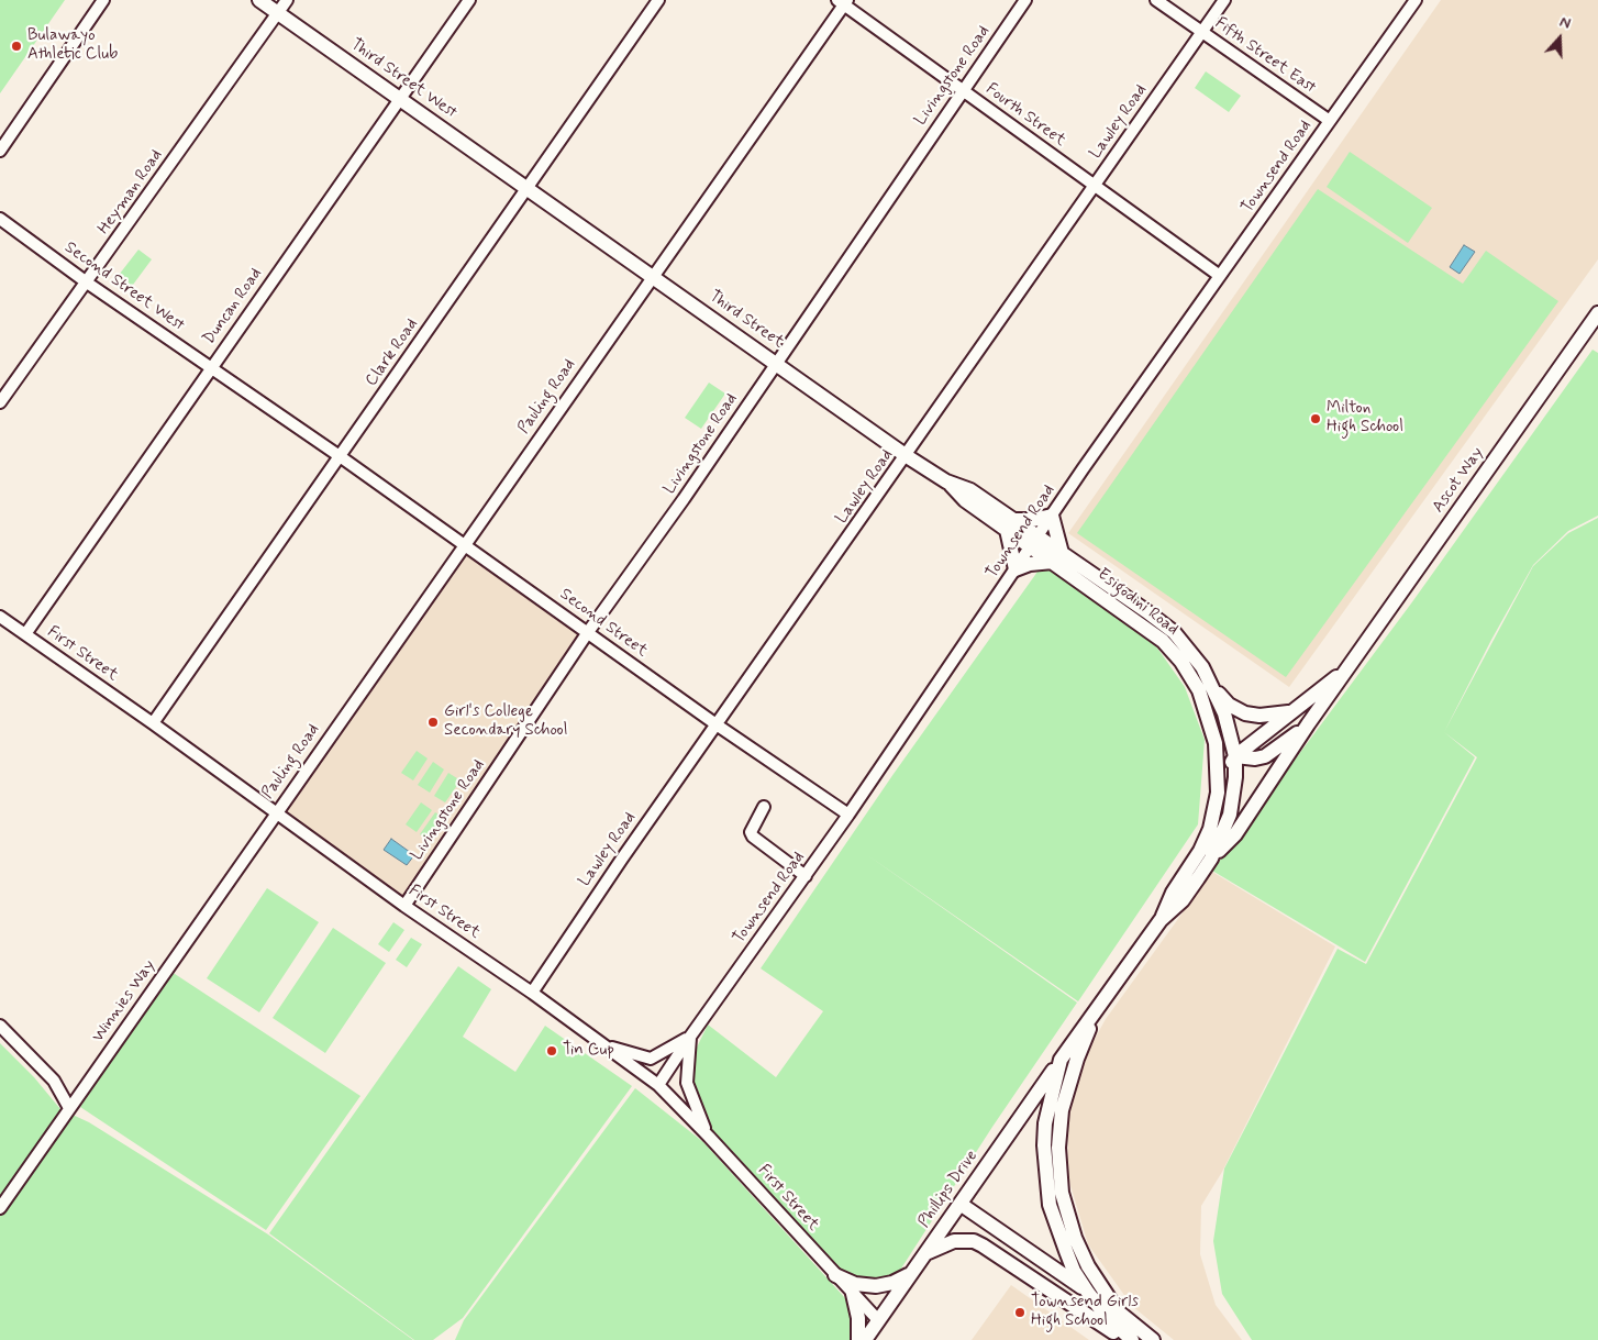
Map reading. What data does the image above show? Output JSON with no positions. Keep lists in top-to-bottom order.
{
  "streets": {
    "main road": [
      "Third Street West",
      "Third Street",
      "Ascot Way",
      "Esigodini Road",
      "Phillips Drive"
    ],
    "street": [
      "Fifth Street East",
      "Livingstone Road",
      "Fourth Street",
      "Lawley Road",
      "Townsend Road",
      "Heyman Road",
      "Second Street West",
      "Duncan Road",
      "Clark Road",
      "Pauling Road",
      "Second Street",
      "First Street",
      "Winnies Way"
    ]
  },
  "crossings": [
    ["Fifth Street East", "Lawley Road"],
    ["Fifth Street East", "Townsend Road"],
    ["Livingstone Road", "Fourth Street"],
    ["Livingstone Road", "Third Street"],
    ["Livingstone Road", "Second Street"],
    ["Livingstone Road", "First Street"],
    ["Third Street West", "Heyman Road"],
    ["Third Street West", "Duncan Road"],
    ["Third Street West", "Third Street"],
    ["Third Street West", "Clark Road"],
    ["Fourth Street", "Lawley Road"],
    ["Fourth Street", "Townsend Road"],
    ["Fourth Street", "Pauling Road"],
    ["Lawley Road", "Third Street"],
    ["Lawley Road", "Second Street"],
    ["Lawley Road", "First Street"],
    ["Townsend Road", "Third Street"],
    ["Townsend Road", "Esigodini Road"],
    ["Townsend Road", "Second Street"],
    ["Townsend Road", "First Street"],
    ["Heyman Road", "Second Street West"],
    ["Second Street West", "Duncan Road"],
    ["Second Street West", "Clark Road"],
    ["Second Street West", "Second Street"],
    ["Duncan Road", "First Street"],
    ["Third Street", "Clark Road"],
    ["Third Street", "Pauling Road"],
    ["Third Street", "Esigodini Road"],
    ["Clark Road", "Second Street"],
    ["Clark Road", "First Street"],
    ["Pauling Road", "Second Street"],
    ["Pauling Road", "First Street"],
    ["Pauling Road", "Winnies Way"],
    ["Ascot Way", "Esigodini Road"],
    ["Esigodini Road", "Phillips Drive"],
    ["First Street", "Winnies Way"],
    ["First Street", "Phillips Drive"]
  ],
  "places": [
    "Bulawayo Athletic Club",
    "Milton High School",
    "Girl's College Secondary School",
    "Tin Cup",
    "Townsend Girls High School"
  ],
  "north": "top"
}
